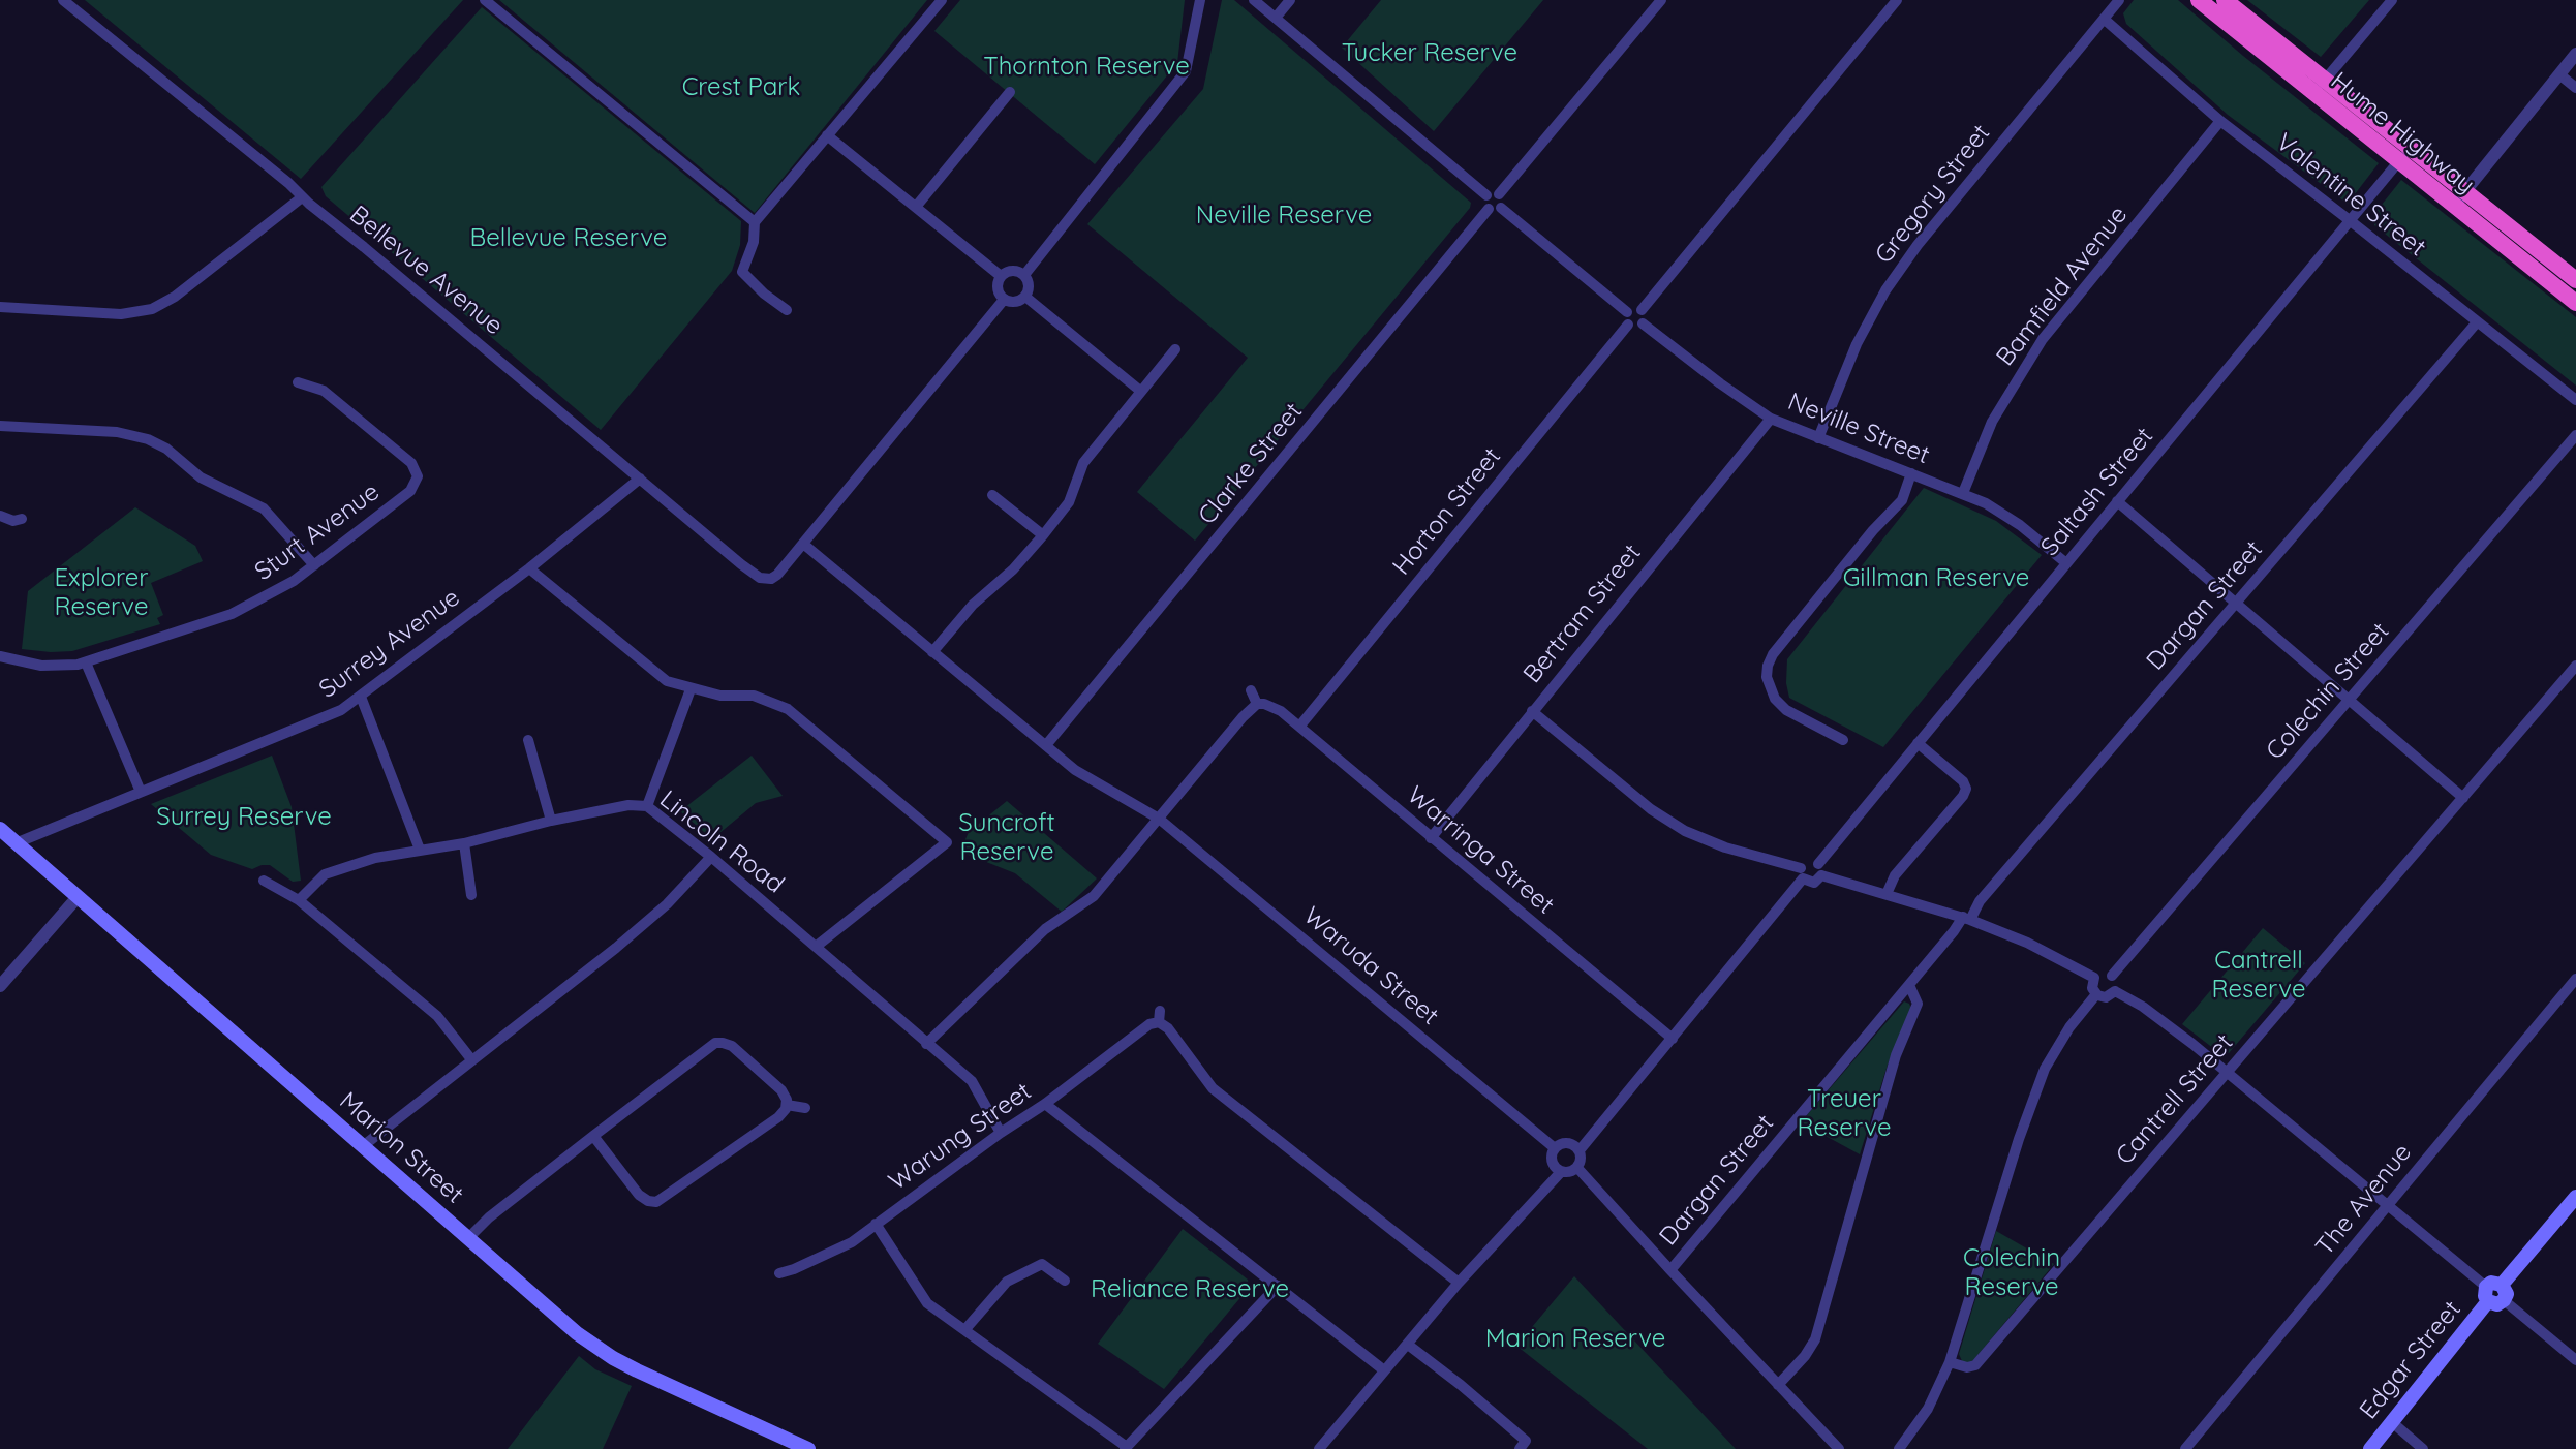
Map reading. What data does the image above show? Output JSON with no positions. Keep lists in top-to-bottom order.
{
  "streets": {
    "highway": ["Hume Highway"],
    "main road": ["Marion Street", "Edgar Street"],
    "street": [
      "Gregory Street",
      "Valentine Street",
      "Bellevue Avenue",
      "Bamfield Avenue",
      "Neville Street",
      "Clarke Street",
      "Saltash Street",
      "Horton Street",
      "Sturt Avenue",
      "Dargan Street",
      "Bertram Street",
      "Surrey Avenue",
      "Colechin Street",
      "Lincoln Road",
      "Warringa Street",
      "Waruda Street",
      "Cantrell Street",
      "Warung Street",
      "The Avenue"
    ]
  },
  "crossings": [
    ["Hume Highway", "Saltash Street"],
    ["Gregory Street", "Valentine Street"],
    ["Gregory Street", "Neville Street"],
    ["Valentine Street", "Bamfield Avenue"],
    ["Valentine Street", "Saltash Street"],
    ["Valentine Street", "Dargan Street"],
    ["Bellevue Avenue", "Surrey Avenue"],
    ["Bellevue Avenue", "Waruda Street"],
    ["Bamfield Avenue", "Neville Street"],
    ["Neville Street", "Saltash Street"],
    ["Neville Street", "Horton Street"],
    ["Neville Street", "Bertram Street"],
    ["Clarke Street", "Waruda Street"],
    ["Horton Street", "Warringa Street"],
    ["Bertram Street", "Warringa Street"],
    ["Surrey Avenue", "Marion Street"],
    ["Lincoln Road", "Warung Street"]
  ],
  "parks": [
    "Tucker Reserve",
    "Thornton Reserve",
    "Crest Park",
    "Neville Reserve",
    "Bellevue Reserve",
    "Explorer Reserve",
    "Gillman Reserve",
    "Surrey Reserve",
    "Suncroft Reserve",
    "Cantrell Reserve",
    "Treuer Reserve",
    "Colechin Reserve",
    "Reliance Reserve",
    "Marion Reserve"
  ]
}
